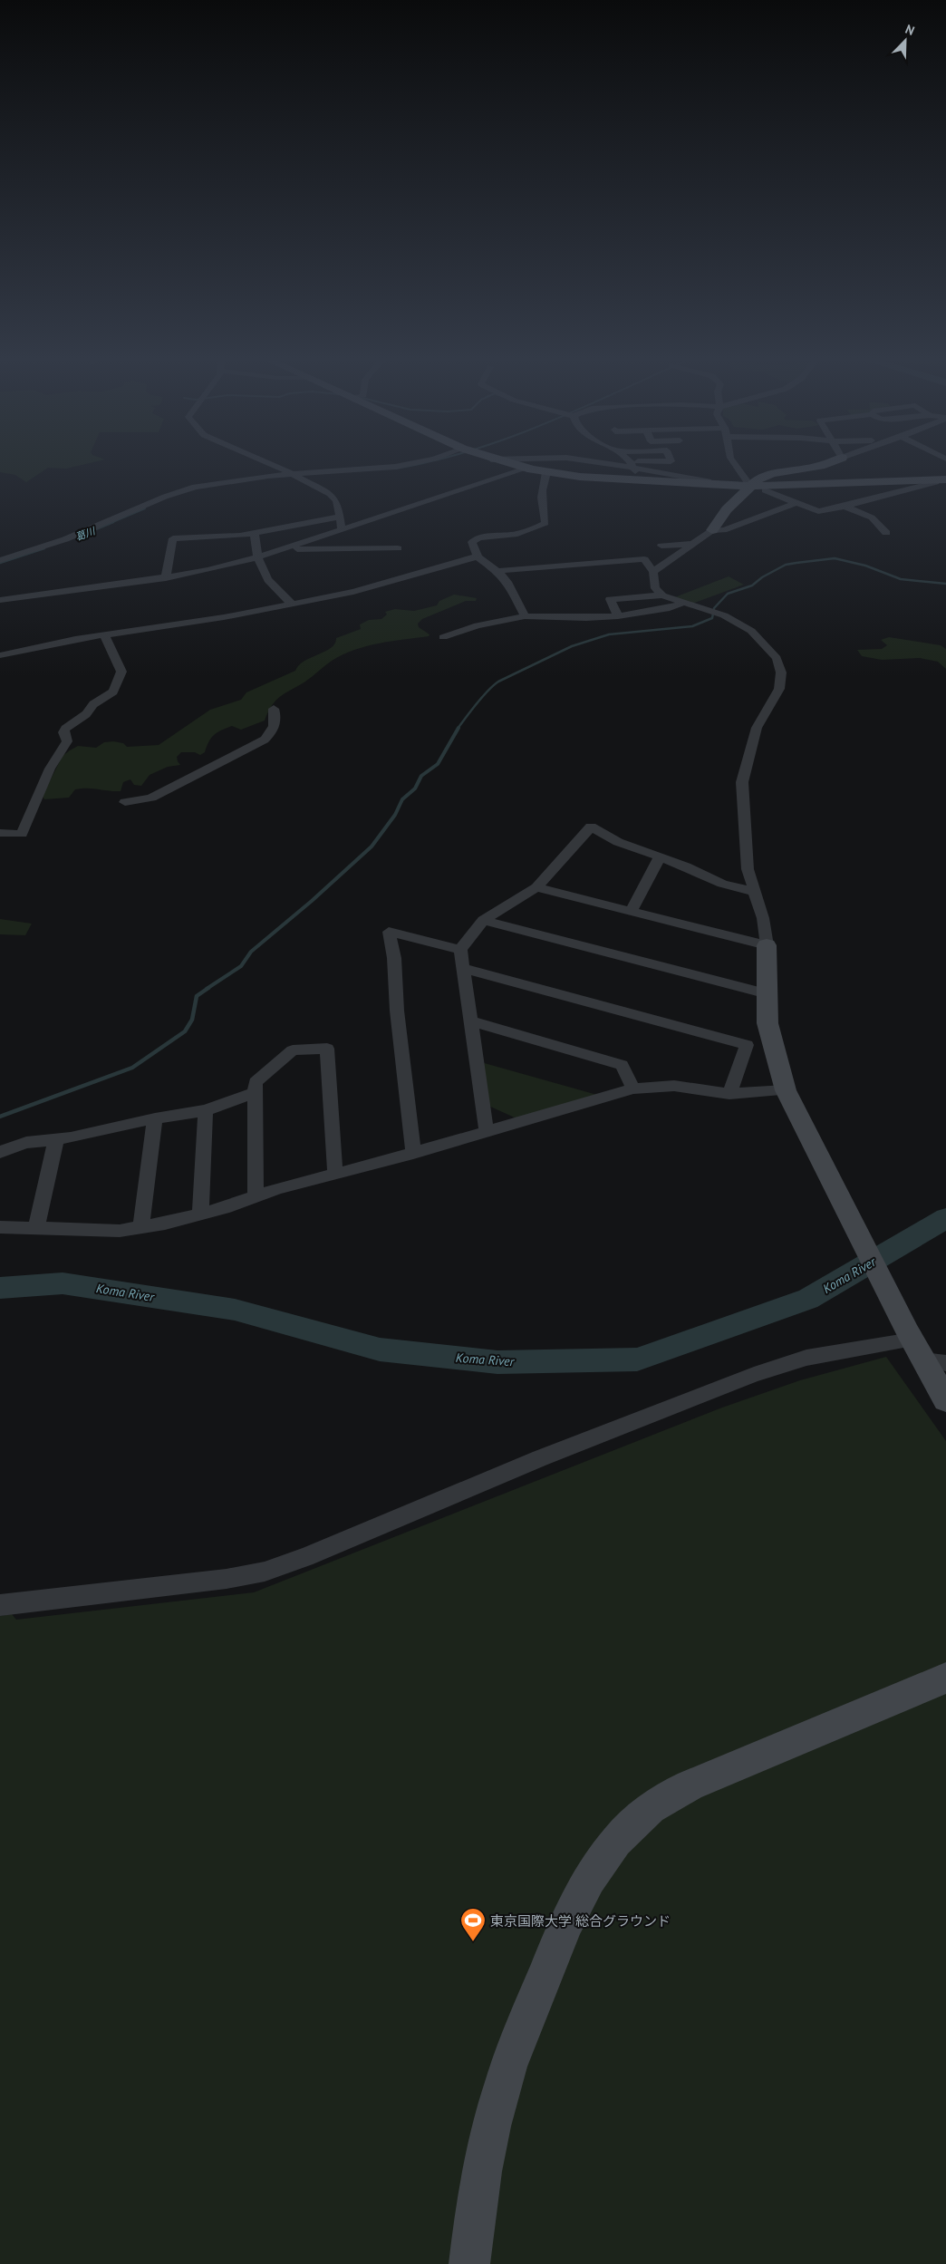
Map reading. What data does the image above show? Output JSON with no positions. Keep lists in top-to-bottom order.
{
  "water": ["葛川", "Koma River"],
  "places": {
    "sports": ["東京国際大学 総合グラウンド"]
  },
  "north": "top right"
}
